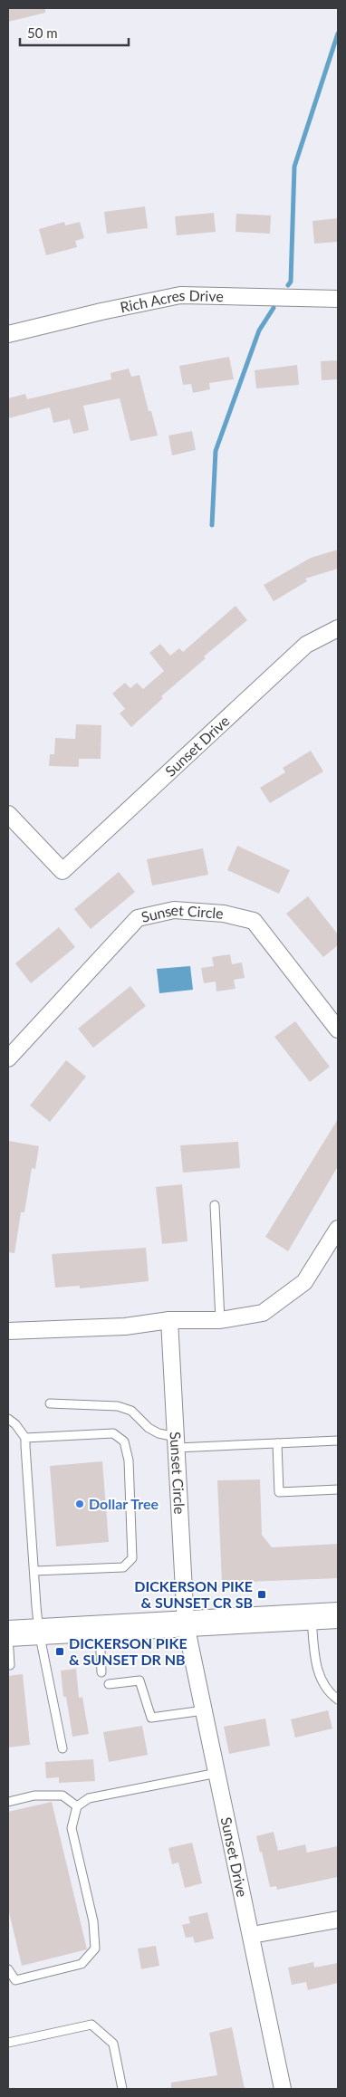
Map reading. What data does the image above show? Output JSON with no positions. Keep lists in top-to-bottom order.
{
  "streets": {
    "street": ["Rich Acres Drive", "Sunset Drive", "Sunset Circle"]
  },
  "crossings": [
    ["Sunset Drive", "Sunset Circle"]
  ],
  "places": {
    "other": ["Dollar Tree"],
    "transit": ["DICKERSON PIKE & SUNSET CR SB", "DICKERSON PIKE & SUNSET DR NB"]
  },
  "scale_bar": "50 m"
}
